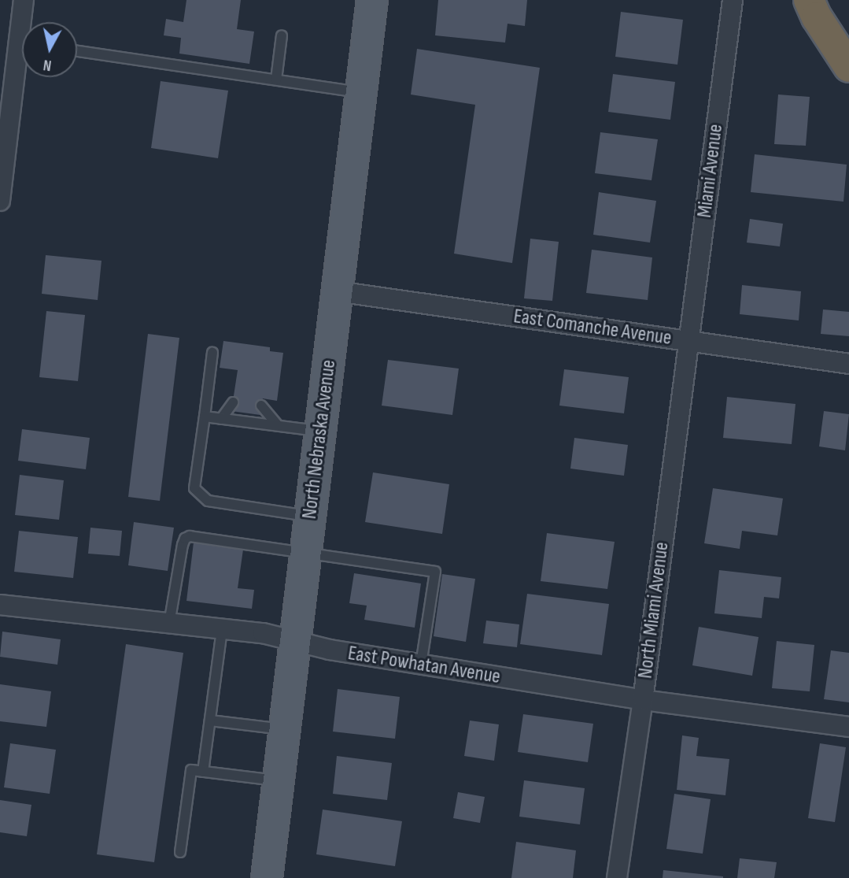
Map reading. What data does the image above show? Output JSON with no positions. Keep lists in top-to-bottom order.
{
  "streets": {
    "main road": ["North Nebraska Avenue"],
    "street": [
      "Miami Avenue",
      "East Comanche Avenue",
      "North Miami Avenue",
      "East Powhatan Avenue"
    ]
  },
  "crossings": [
    ["Miami Avenue", "East Comanche Avenue"],
    ["Miami Avenue", "North Miami Avenue"],
    ["East Comanche Avenue", "North Nebraska Avenue"],
    ["East Comanche Avenue", "North Miami Avenue"],
    ["North Nebraska Avenue", "East Powhatan Avenue"],
    ["North Miami Avenue", "East Powhatan Avenue"]
  ],
  "north": "bottom"
}
